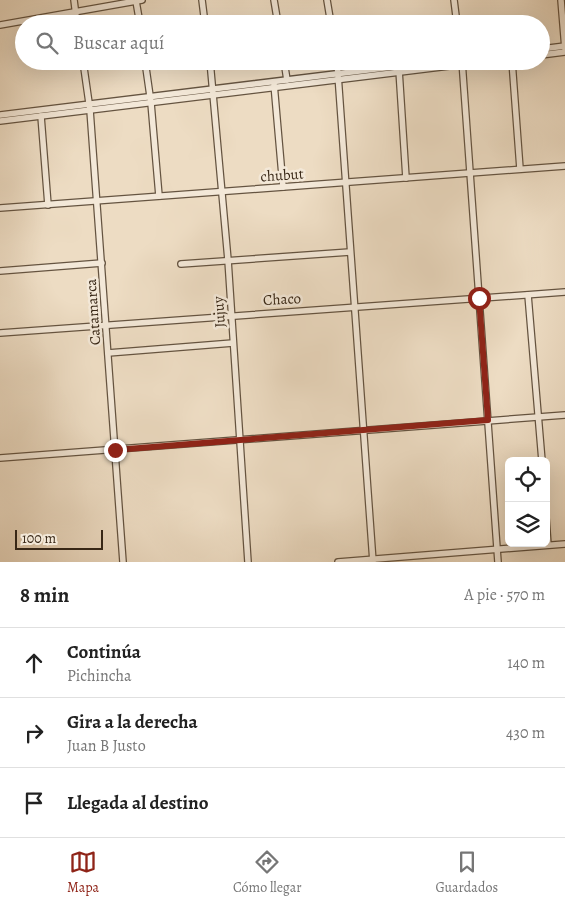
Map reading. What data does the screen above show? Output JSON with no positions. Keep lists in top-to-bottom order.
{
  "streets": {
    "street": [
      "chubut",
      "Chaco",
      "Catamarca",
      "Jujuy"
    ]
  },
  "crossings": [
    ["chubut", "Catamarca"],
    ["chubut", "Jujuy"],
    ["Chaco", "Catamarca"],
    ["Chaco", "Jujuy"]
  ],
  "scale_bar": "100 m",
  "page": {
    "search": "Buscar aquí",
    "scale": "100 m",
    "heading": ["8 min", "A pie · 570 m"],
    "list": [
      ["Continúa", "Pichincha", "140 m"],
      ["Gira a la derecha", "Juan B Justo", "430 m"],
      "Llegada al destino"
    ],
    "nav": ["Mapa", "Cómo llegar", "Guardados"]
  }
}
